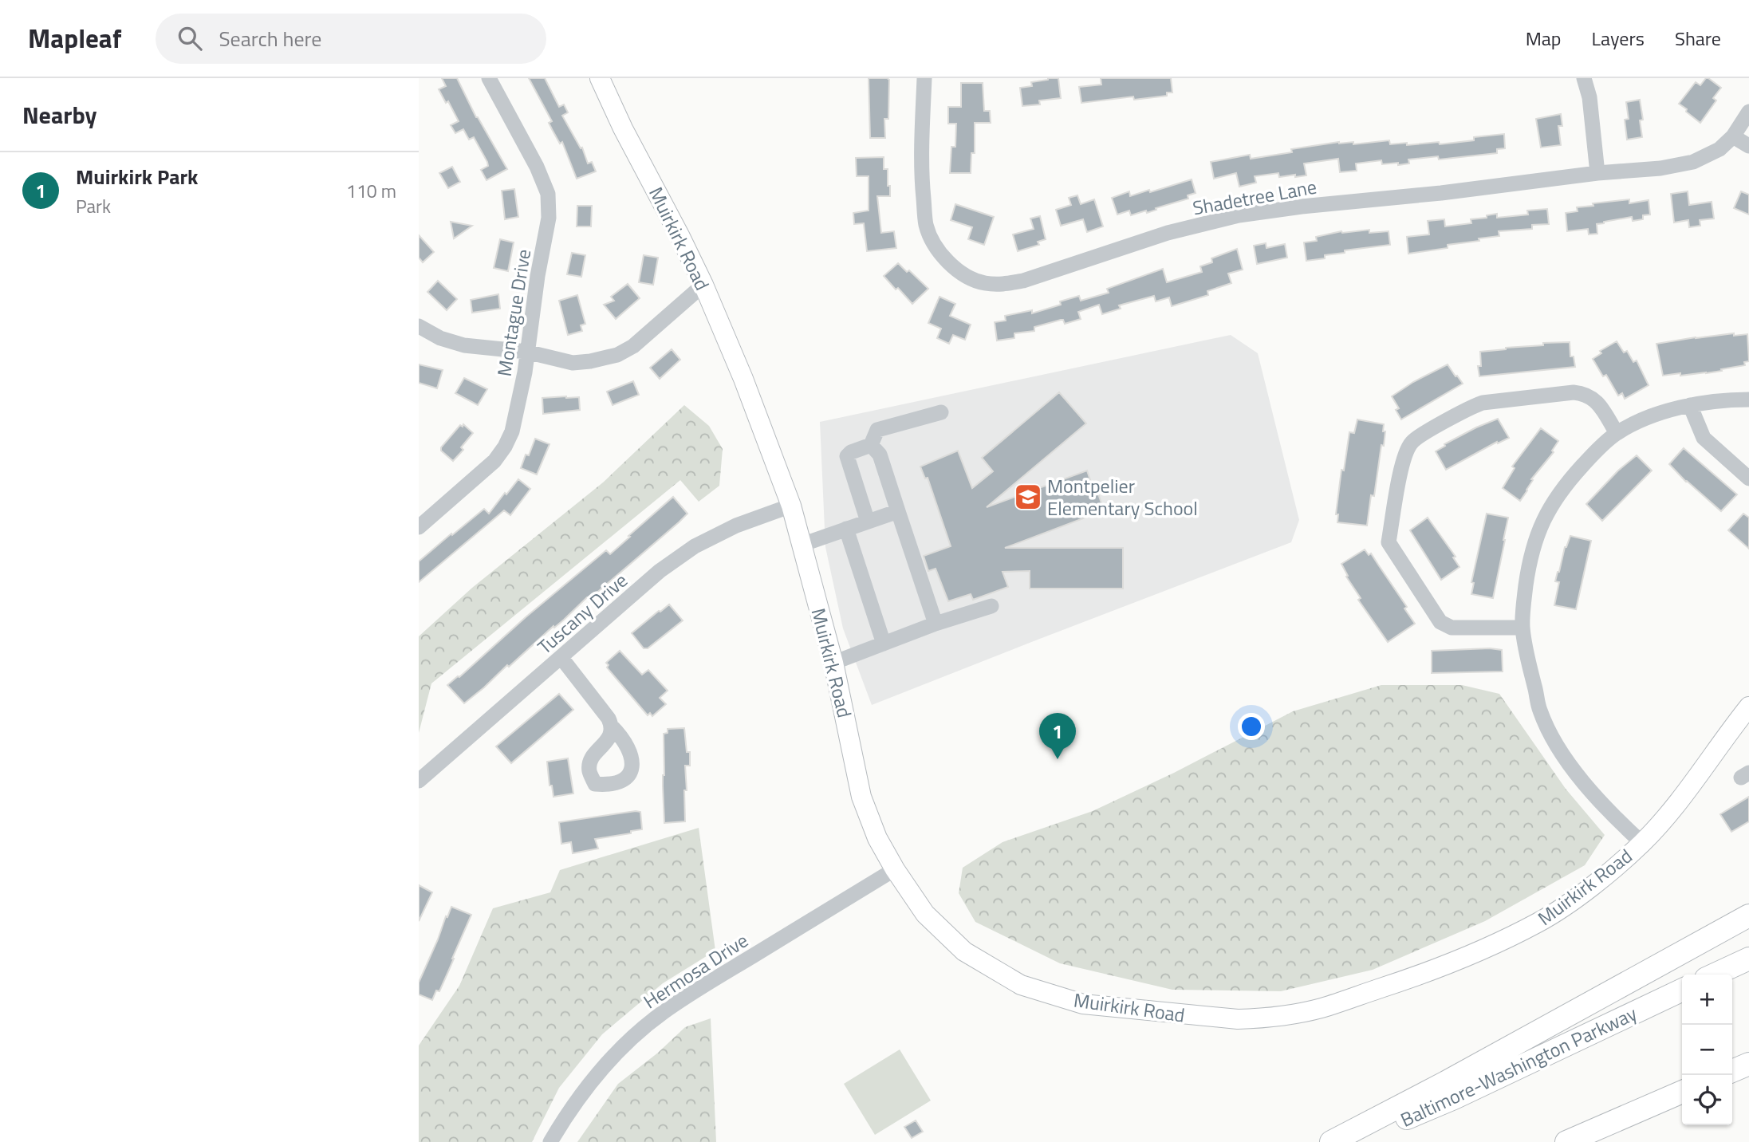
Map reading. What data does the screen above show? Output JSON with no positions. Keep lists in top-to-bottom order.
{
  "streets": {
    "highway": ["Baltimore-Washington Parkway"],
    "main road": ["Muirkirk Road"],
    "street": [
      "Shadetree Lane",
      "Montague Drive",
      "Tuscany Drive",
      "Hermosa Drive"
    ]
  },
  "crossings": [
    ["Muirkirk Road", "Tuscany Drive"],
    ["Muirkirk Road", "Hermosa Drive"]
  ],
  "places": {
    "school or university": ["Montpelier Elementary School"]
  },
  "page": {
    "header": "Mapleaf",
    "search": "Search here",
    "nav": ["Map", "Layers", "Share"],
    "heading": "Nearby",
    "list": [
      {
        "mark": "1",
        "name": "Muirkirk Park",
        "note": "Park",
        "value": "110 m"
      }
    ],
    "pins": "1",
    "map_buttons": ["+", "−"]
  }
}
